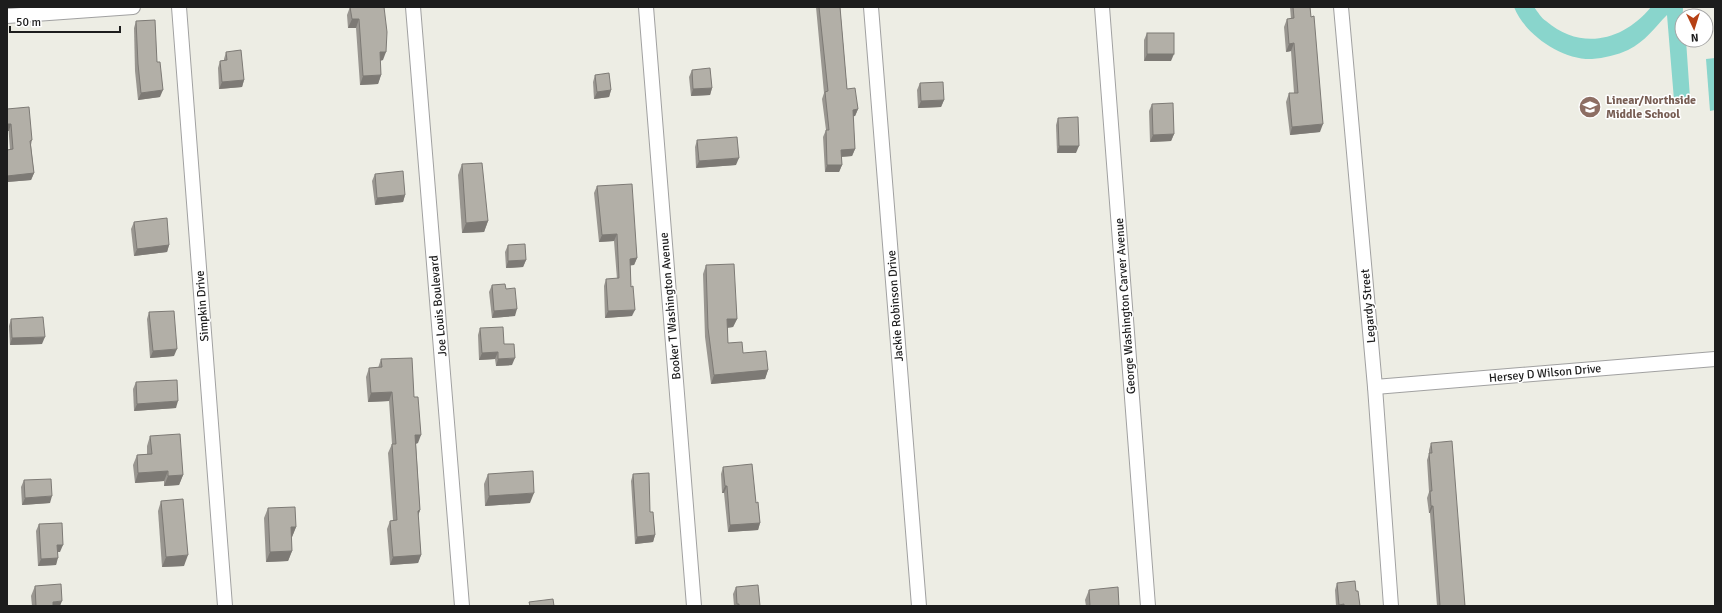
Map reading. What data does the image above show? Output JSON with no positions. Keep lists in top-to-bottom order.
{
  "streets": {
    "street": [
      "Simpkin Drive",
      "Joe Louis Boulevard",
      "Booker T Washington Avenue",
      "Jackie Robinson Drive",
      "George Washington Carver Avenue",
      "Legardy Street",
      "Hersey D Wilson Drive"
    ]
  },
  "crossings": [
    ["Legardy Street", "Hersey D Wilson Drive"]
  ],
  "places": {
    "school or university": ["Linear/Northside Middle School"]
  },
  "scale_bar": "50 m",
  "north": "bottom"
}
